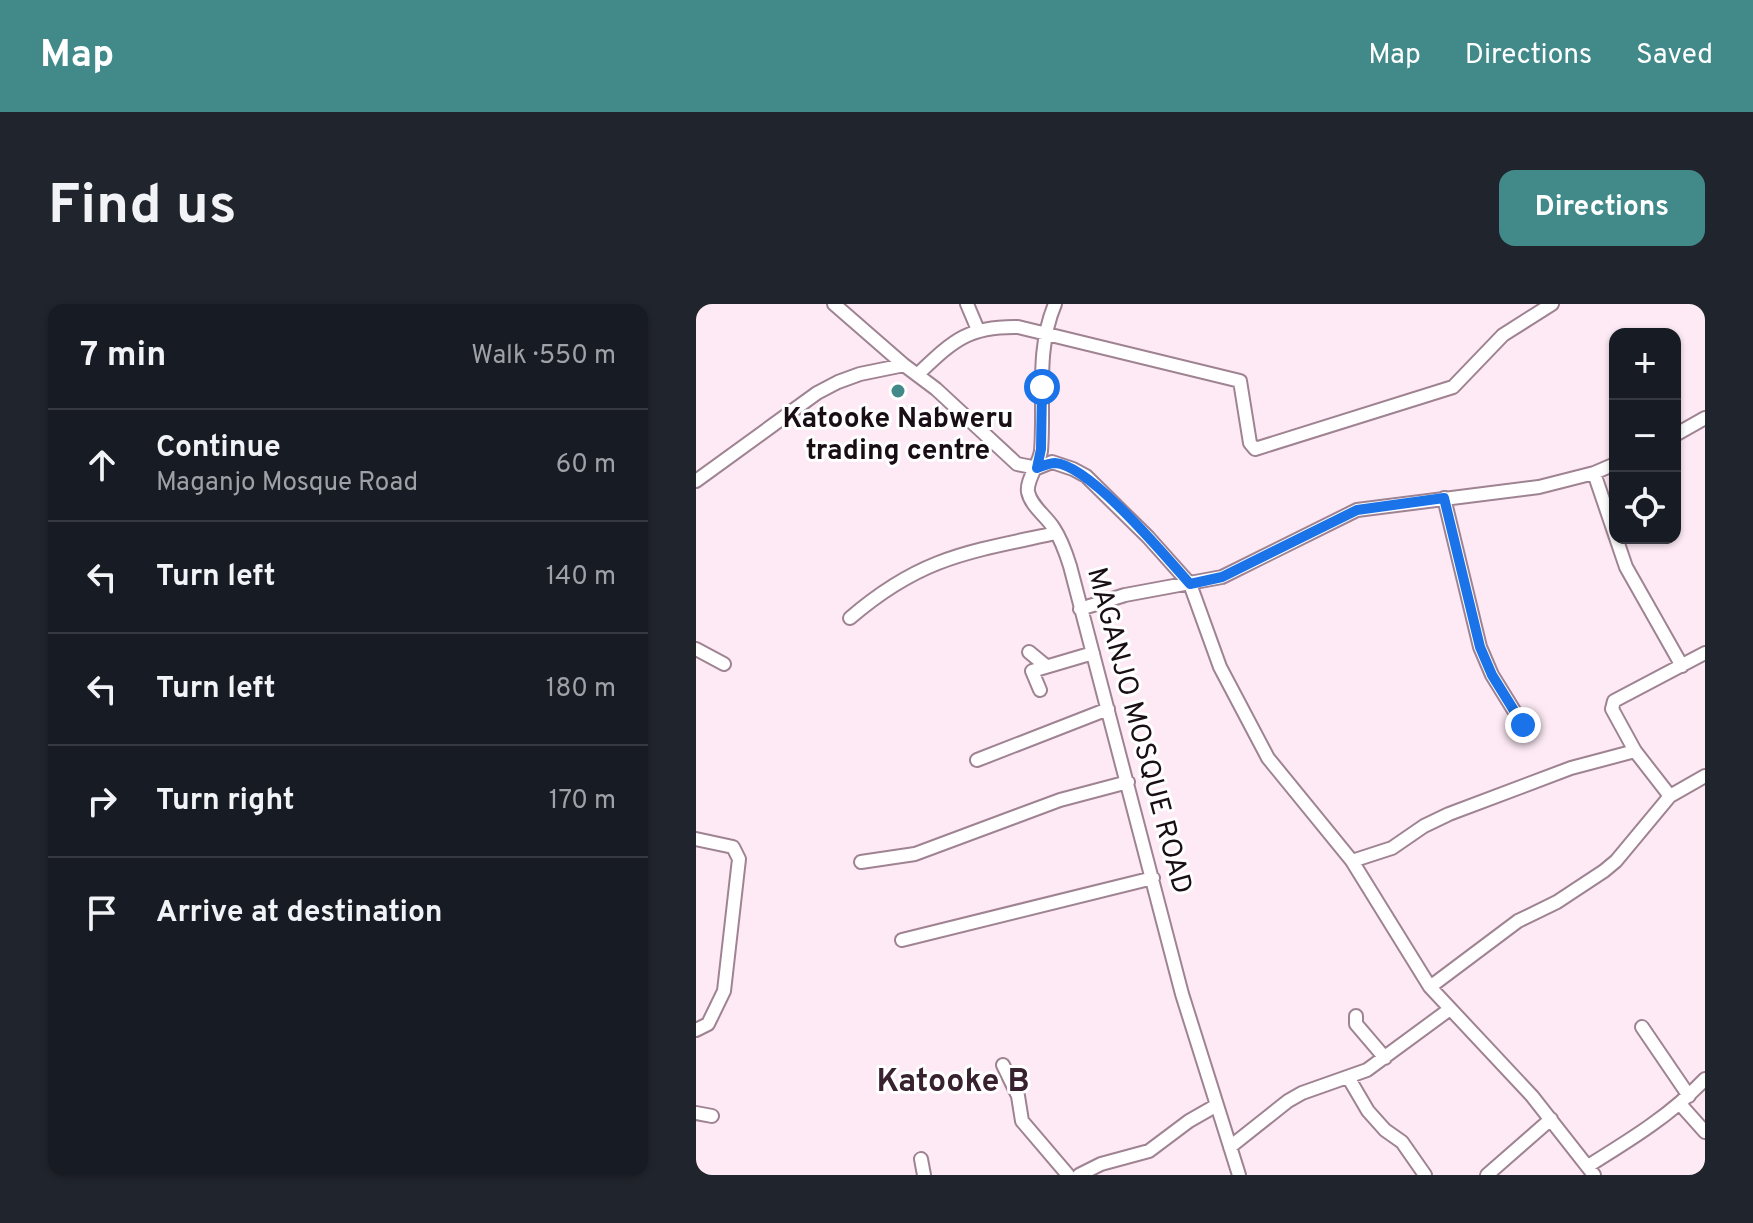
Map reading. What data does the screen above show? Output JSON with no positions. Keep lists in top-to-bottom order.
{
  "streets": {
    "street": ["MAGANJO MOSQUE ROAD"]
  },
  "districts": ["Katooke B"],
  "places": ["Katooke Nabweru trading centre"],
  "page": {
    "header": "Map",
    "nav": ["Map", "Directions", "Saved"],
    "buttons": "Directions",
    "title": "Find us",
    "heading": ["7 min", "Walk · 550 m"],
    "map_buttons": ["+", "−"],
    "list": [
      ["Continue", "Maganjo Mosque Road", "60 m"],
      ["Turn left", "140 m"],
      ["Turn left", "180 m"],
      ["Turn right", "170 m"],
      "Arrive at destination"
    ]
  }
}
